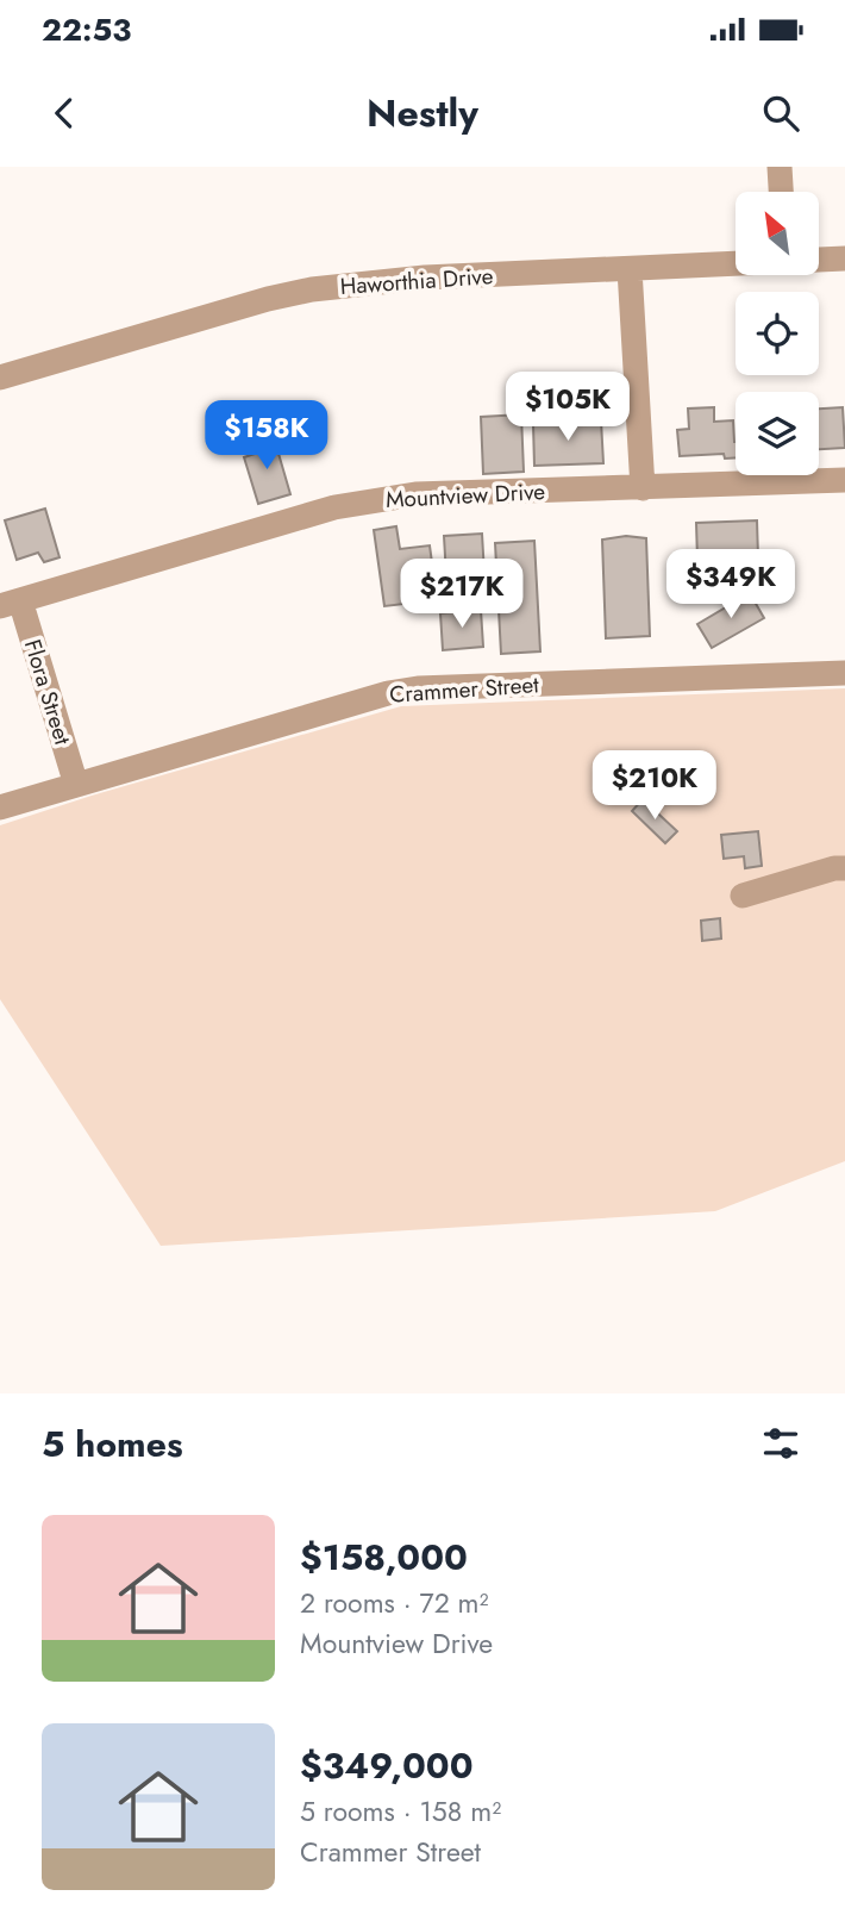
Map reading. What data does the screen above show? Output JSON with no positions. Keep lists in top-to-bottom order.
{
  "streets": {
    "street": [
      "Haworthia Drive",
      "Mountview Drive",
      "Crammer Street",
      "Flora Street"
    ]
  },
  "crossings": [
    ["Mountview Drive", "Flora Street"],
    ["Crammer Street", "Flora Street"]
  ],
  "north": "top left",
  "page": {
    "status": "22:53",
    "header": "Nestly",
    "price": [
      "$105K",
      "$158K",
      "$349K",
      "$217K",
      "$210K"
    ],
    "heading": "5 homes",
    "list": [
      {
        "name": "$158,000",
        "note": "2 rooms · 72 m² · Mountview Drive"
      },
      {
        "name": "$349,000",
        "note": "5 rooms · 158 m² · Crammer Street"
      }
    ]
  }
}
